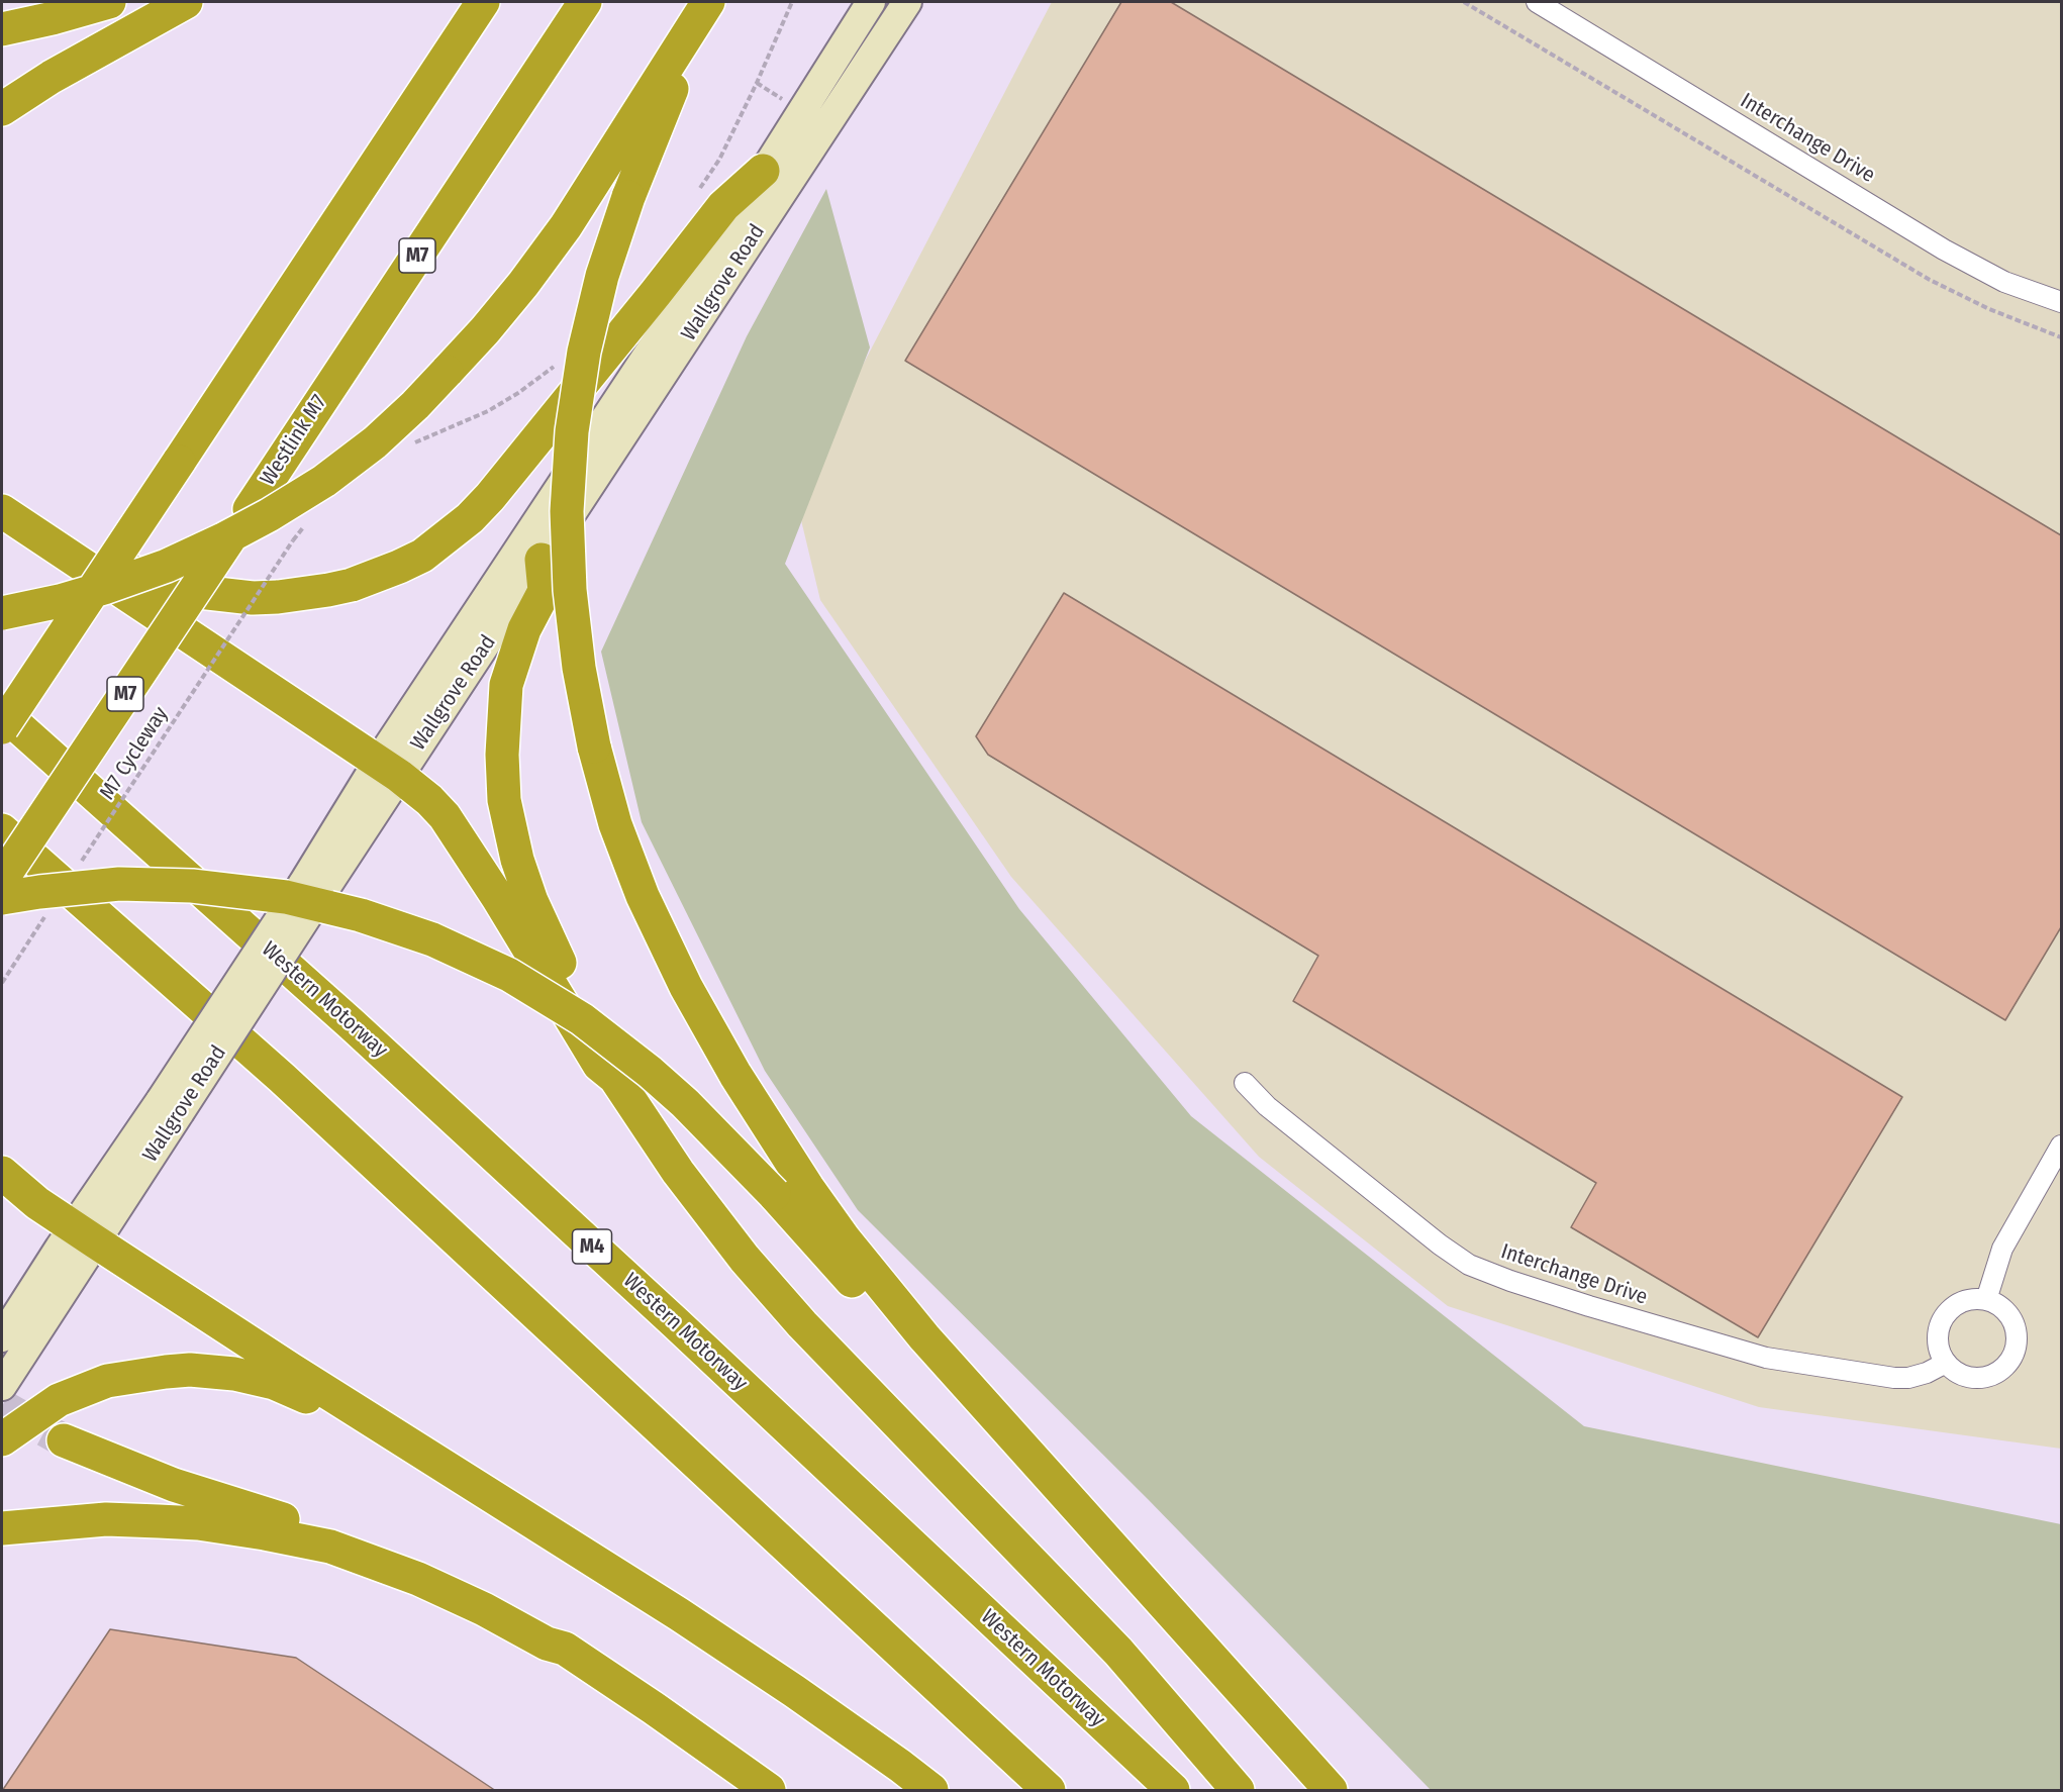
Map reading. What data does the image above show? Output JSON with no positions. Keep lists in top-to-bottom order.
{
  "streets": {
    "highway": [
      "M7",
      "Westlink M7",
      "Western Motorway",
      "M4"
    ],
    "main road": ["Wallgrove Road"],
    "street": ["Interchange Drive"],
    "path": ["M7 Cycleway"]
  }
}
